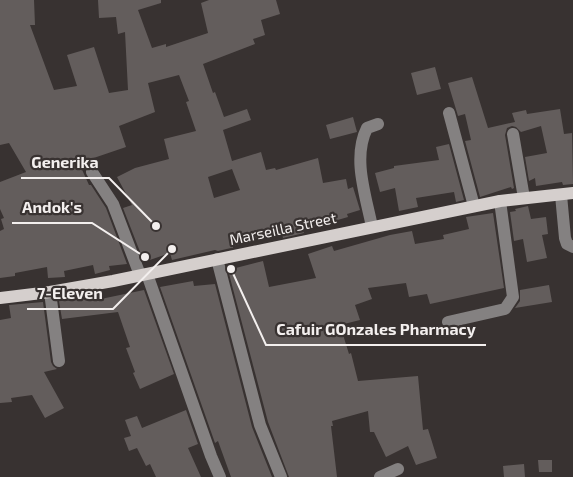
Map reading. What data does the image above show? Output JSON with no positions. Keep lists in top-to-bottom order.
{
  "streets": {
    "main road": ["Marseilla Street"]
  },
  "places": [
    "Generika",
    "7-Eleven",
    "Andok's",
    "Cafuir GOnzales Pharmacy"
  ]
}
